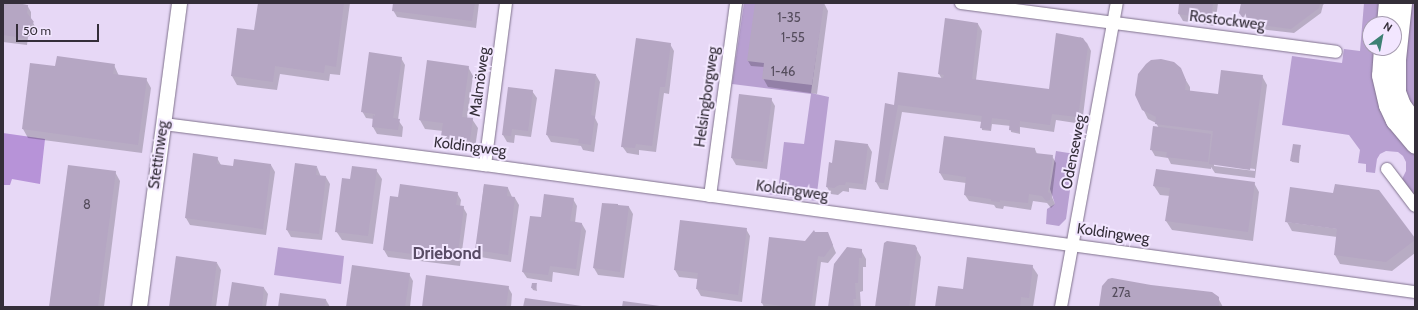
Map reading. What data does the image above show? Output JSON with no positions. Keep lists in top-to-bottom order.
{
  "streets": {
    "street": [
      "Rostockweg",
      "Malmöweg",
      "Helsingborgweg",
      "Koldingweg",
      "Odenseweg",
      "Stettinweg"
    ]
  },
  "crossings": [
    ["Rostockweg", "Odenseweg"],
    ["Malmöweg", "Koldingweg"],
    ["Helsingborgweg", "Koldingweg"],
    ["Koldingweg", "Odenseweg"],
    ["Koldingweg", "Stettinweg"]
  ],
  "districts": ["Driebond"],
  "house_numbers": [
    "1-35",
    "1-55",
    "1-46",
    "8",
    "27a"
  ],
  "scale_bar": "50 m",
  "north": "top right"
}
